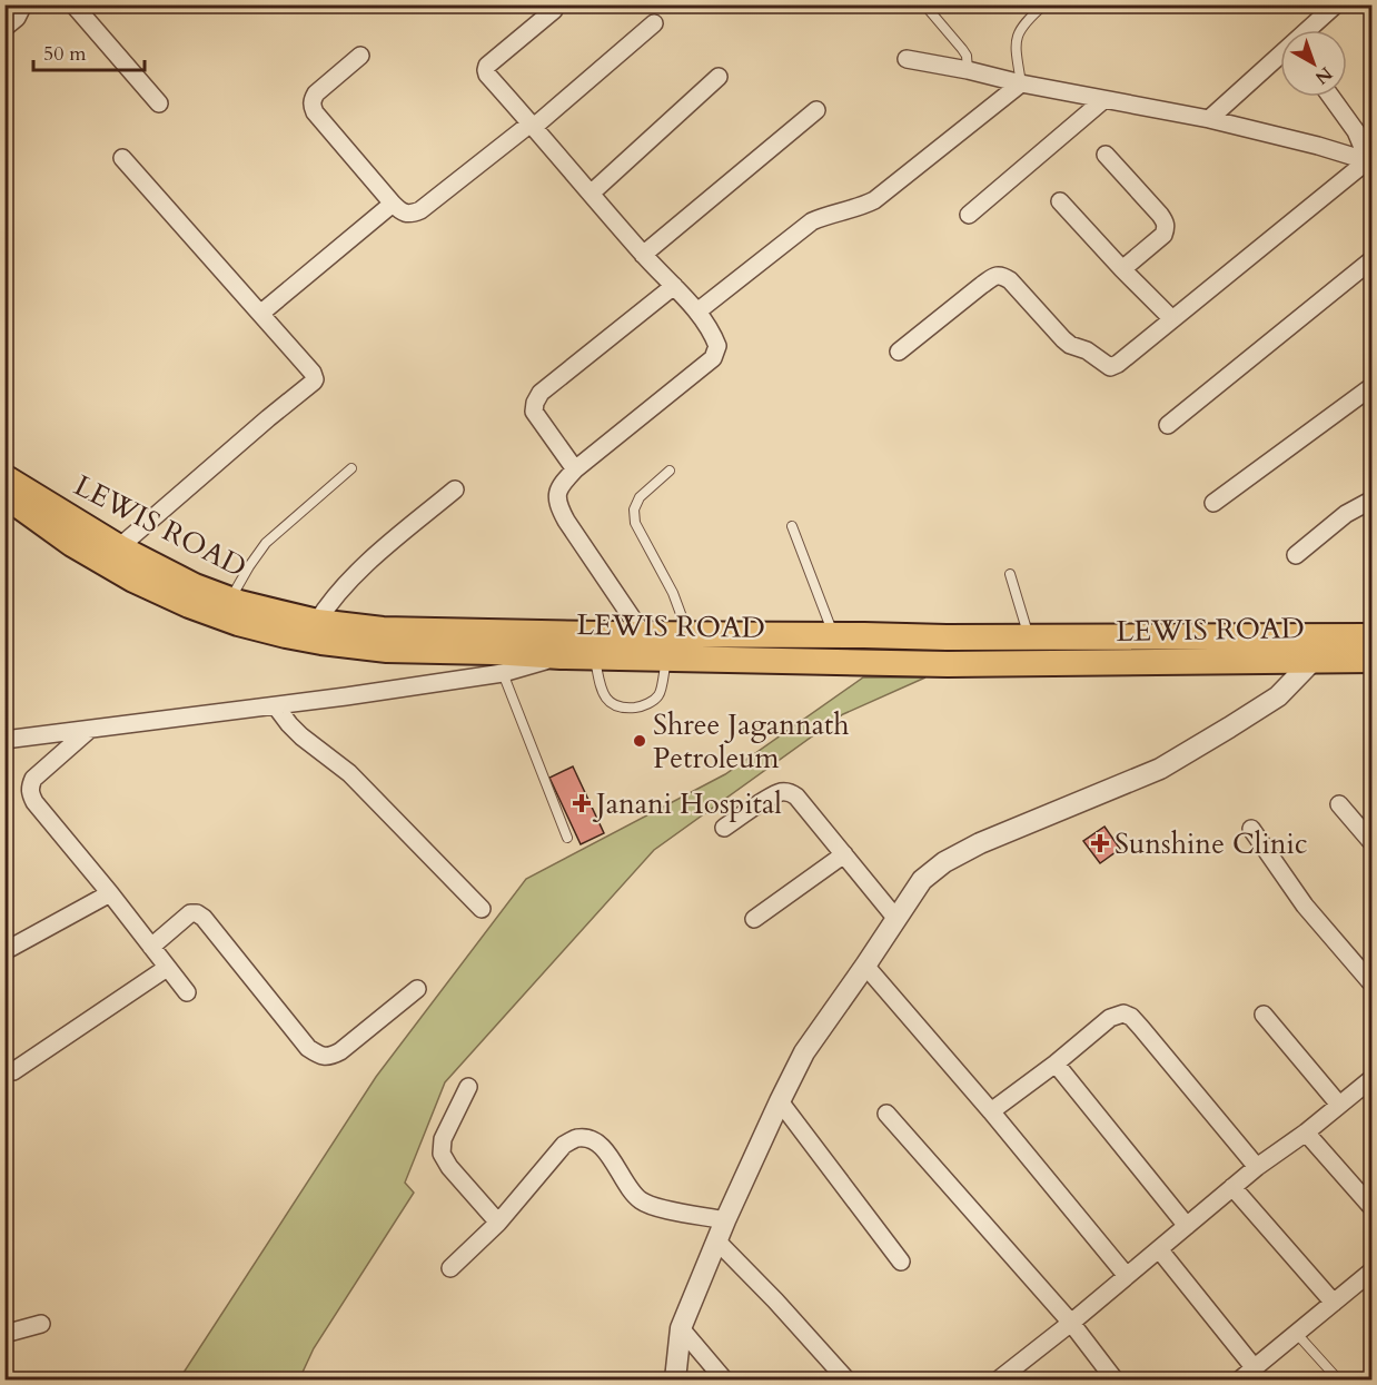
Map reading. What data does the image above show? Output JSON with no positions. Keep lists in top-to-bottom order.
{
  "streets": {
    "main road": ["LEWIS ROAD"]
  },
  "places": {
    "other": ["Shree Jagannath Petroleum"],
    "health": ["Janani Hospital", "Sunshine Clinic"]
  },
  "scale_bar": "50 m",
  "north": "bottom right"
}
